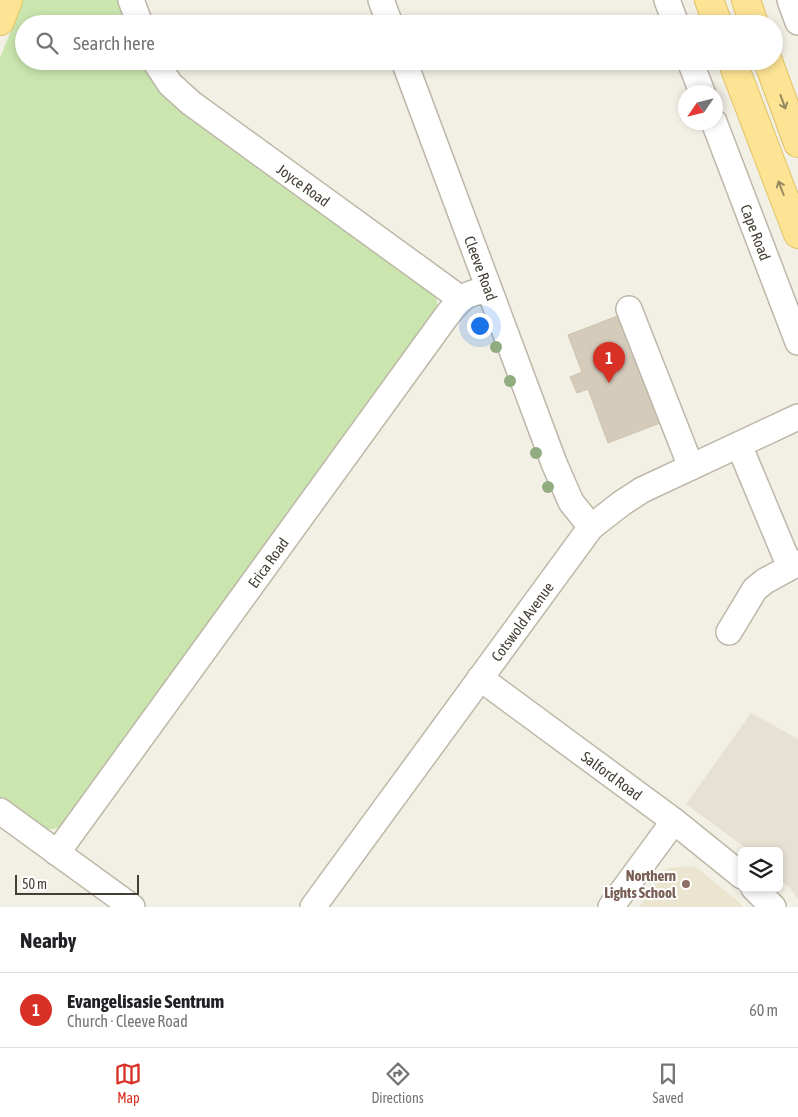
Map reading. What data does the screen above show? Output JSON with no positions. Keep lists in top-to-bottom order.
{
  "streets": {
    "street": [
      "Joyce Road",
      "Cape Road",
      "Cleeve Road",
      "Erica Road",
      "Cotswold Avenue",
      "Salford Road"
    ]
  },
  "crossings": [
    ["Joyce Road", "Erica Road"],
    ["Cleeve Road", "Cotswold Avenue"],
    ["Cotswold Avenue", "Salford Road"]
  ],
  "places": ["Northern Lights School"],
  "scale_bar": "50 m",
  "north": "bottom left",
  "page": {
    "search": "Search here",
    "pins": "1",
    "scale": "50 m",
    "heading": "Nearby",
    "list": [
      {
        "mark": "1",
        "name": "Evangelisasie Sentrum",
        "note": "Church · Cleeve Road",
        "value": "60 m"
      }
    ],
    "nav": ["Map", "Directions", "Saved"]
  }
}
